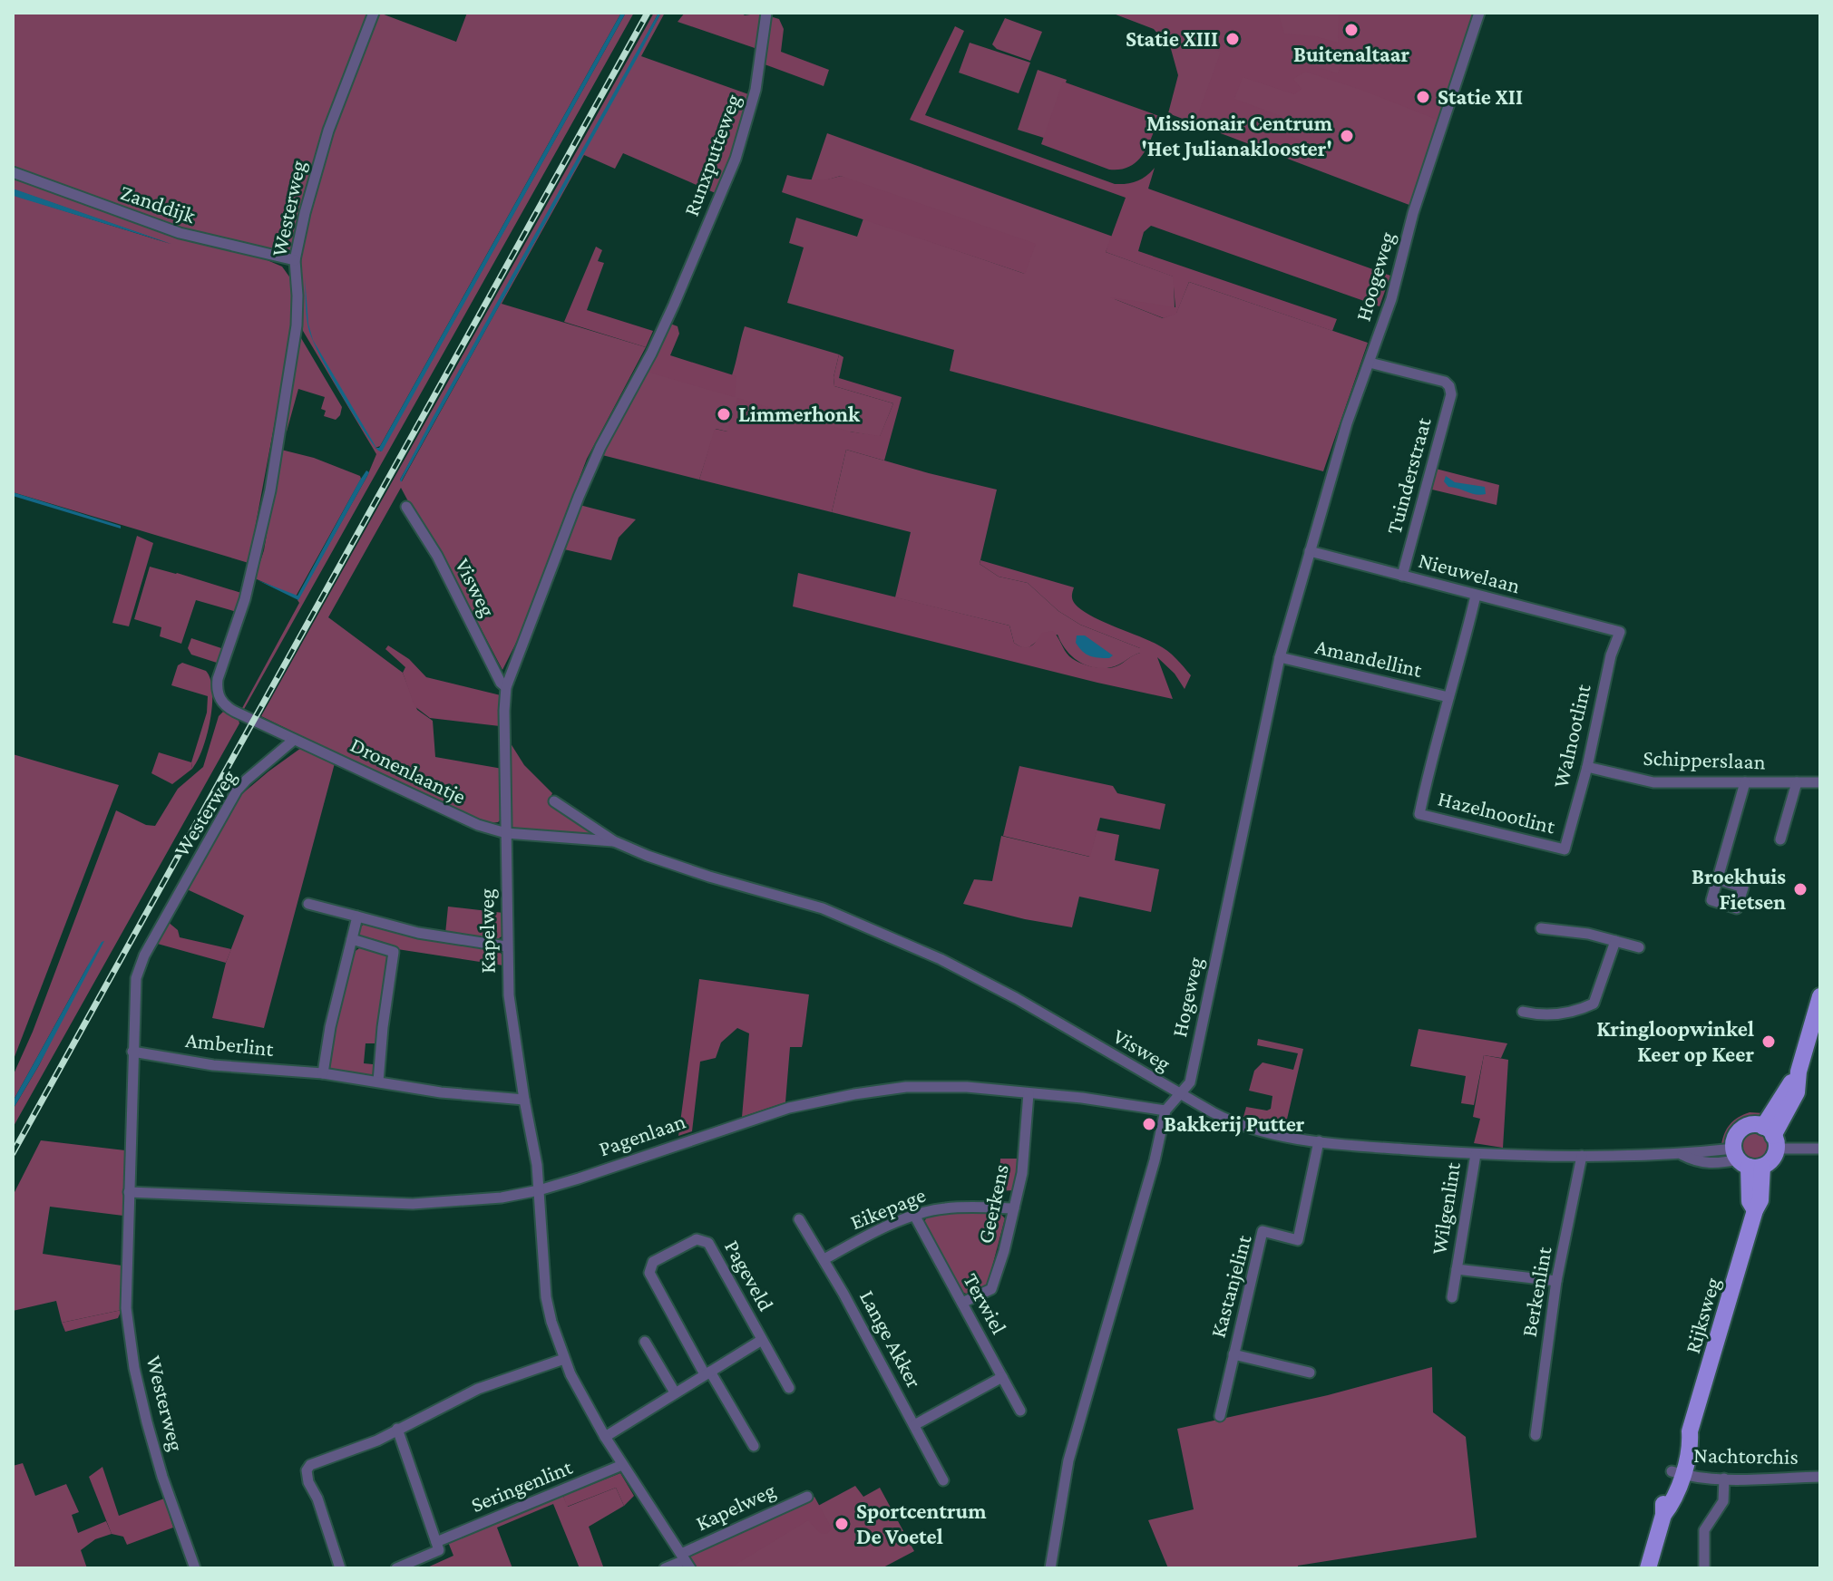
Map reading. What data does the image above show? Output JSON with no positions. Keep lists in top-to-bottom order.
{
  "streets": {
    "main road": ["Rijksweg"],
    "street": [
      "Runxputteweg",
      "Zanddijk",
      "Westerweg",
      "Hoogeweg",
      "Tuinderstraat",
      "Nieuwelaan",
      "Visweg",
      "Amandellint",
      "Walnootlint",
      "Schipperslaan",
      "Dronenlaantje",
      "Hazelnootlint",
      "Kapelweg",
      "Hogeweg",
      "Amberlint",
      "Pagenlaan",
      "Geerkens",
      "Eikepage",
      "Wilgenlint",
      "Pageveld",
      "Kastanjelint",
      "Berkenlint",
      "Terwiel",
      "Lange Akker",
      "Nachtorchis",
      "Seringenlint"
    ]
  },
  "crossings": [
    ["Runxputteweg", "Kapelweg"],
    ["Zanddijk", "Westerweg"],
    ["Westerweg", "Dronenlaantje"],
    ["Westerweg", "Amberlint"],
    ["Westerweg", "Pagenlaan"],
    ["Hoogeweg", "Tuinderstraat"],
    ["Hoogeweg", "Nieuwelaan"],
    ["Hoogeweg", "Hogeweg"],
    ["Tuinderstraat", "Nieuwelaan"],
    ["Nieuwelaan", "Walnootlint"],
    ["Nieuwelaan", "Hogeweg"],
    ["Visweg", "Dronenlaantje"],
    ["Visweg", "Kapelweg"],
    ["Visweg", "Hogeweg"],
    ["Visweg", "Wilgenlint"],
    ["Visweg", "Kastanjelint"],
    ["Visweg", "Berkenlint"],
    ["Visweg", "Rijksweg"],
    ["Amandellint", "Hazelnootlint"],
    ["Amandellint", "Hogeweg"],
    ["Walnootlint", "Schipperslaan"],
    ["Walnootlint", "Hazelnootlint"],
    ["Dronenlaantje", "Kapelweg"],
    ["Kapelweg", "Amberlint"],
    ["Kapelweg", "Pagenlaan"],
    ["Kapelweg", "Pageveld"],
    ["Kapelweg", "Seringenlint"],
    ["Hogeweg", "Pagenlaan"],
    ["Pagenlaan", "Geerkens"],
    ["Geerkens", "Eikepage"],
    ["Geerkens", "Terwiel"],
    ["Eikepage", "Terwiel"],
    ["Eikepage", "Lange Akker"],
    ["Wilgenlint", "Berkenlint"],
    ["Rijksweg", "Nachtorchis"]
  ],
  "places": [
    "Buitenaltaar",
    "Statie XIII",
    "Statie XII",
    "Missionair Centrum 'Het Julianaklooster'",
    "Limmerhonk",
    "Broekhuis Fietsen",
    "Kringloopwinkel Keer op Keer",
    "Bakkerij Putter",
    "Sportcentrum De Voetel"
  ]
}
